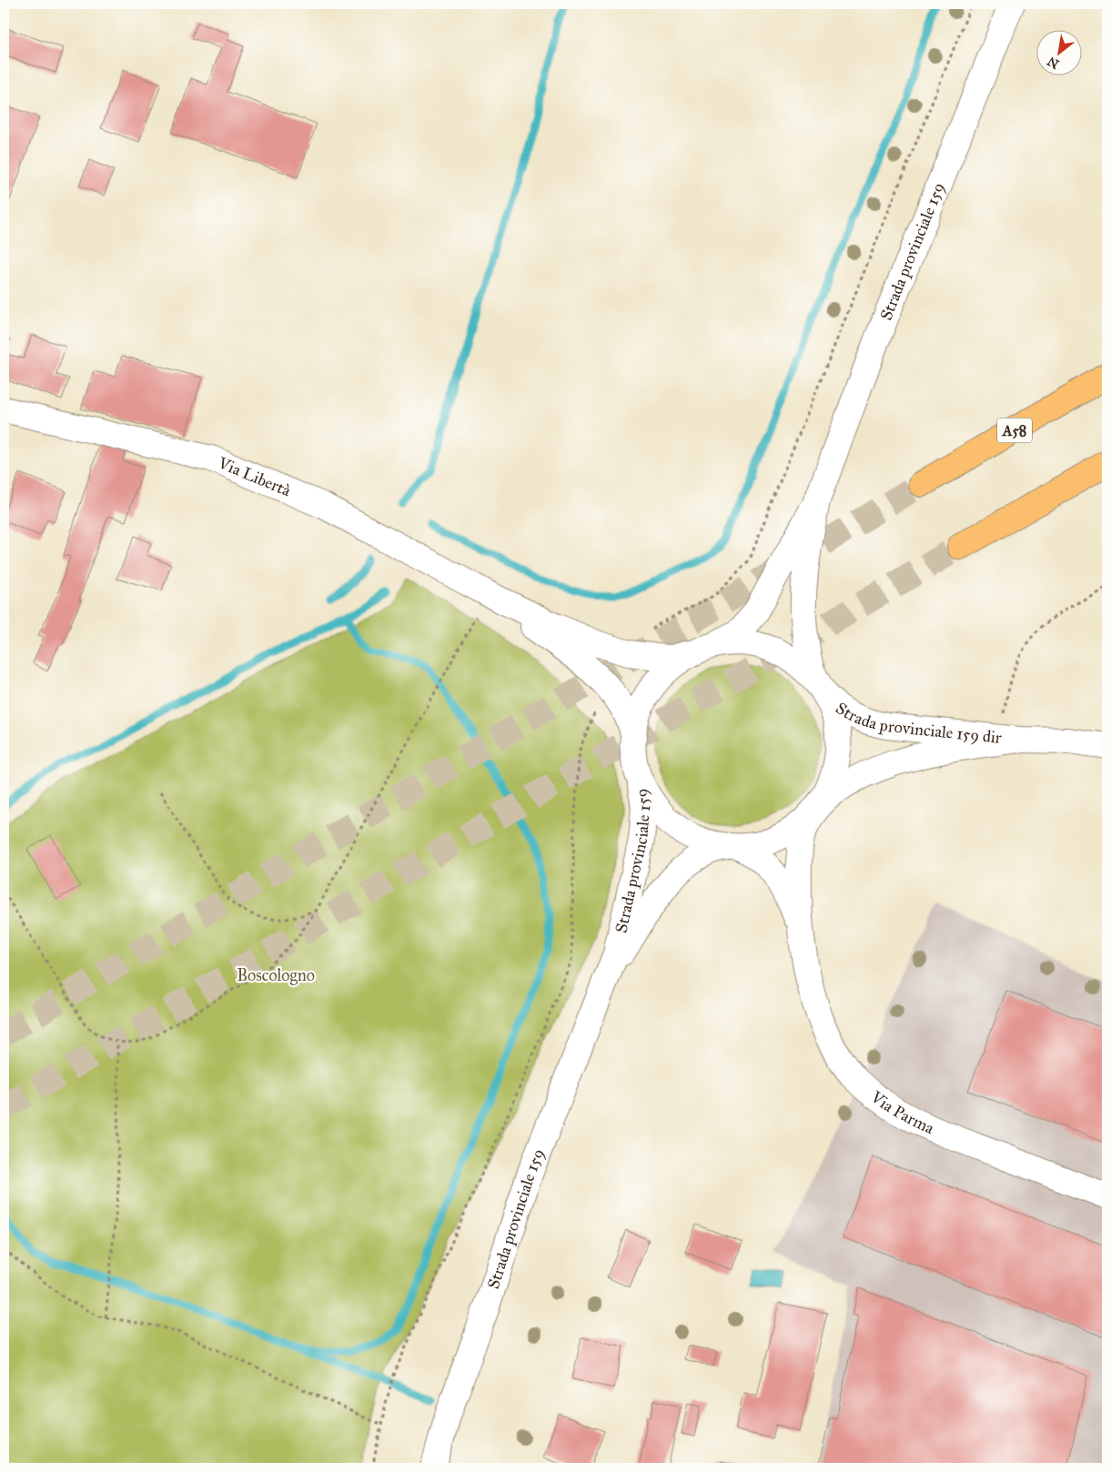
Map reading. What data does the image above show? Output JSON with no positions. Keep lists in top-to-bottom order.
{
  "streets": {
    "highway": ["A58"],
    "street": [
      "Strada provinciale 159",
      "Via Libertà",
      "Strada provinciale 159 dir",
      "Via Parma"
    ]
  },
  "crossings": [
    ["Strada provinciale 159", "Strada provinciale 159 dir"]
  ],
  "parks": ["Boscologno"],
  "north": "bottom left"
}
